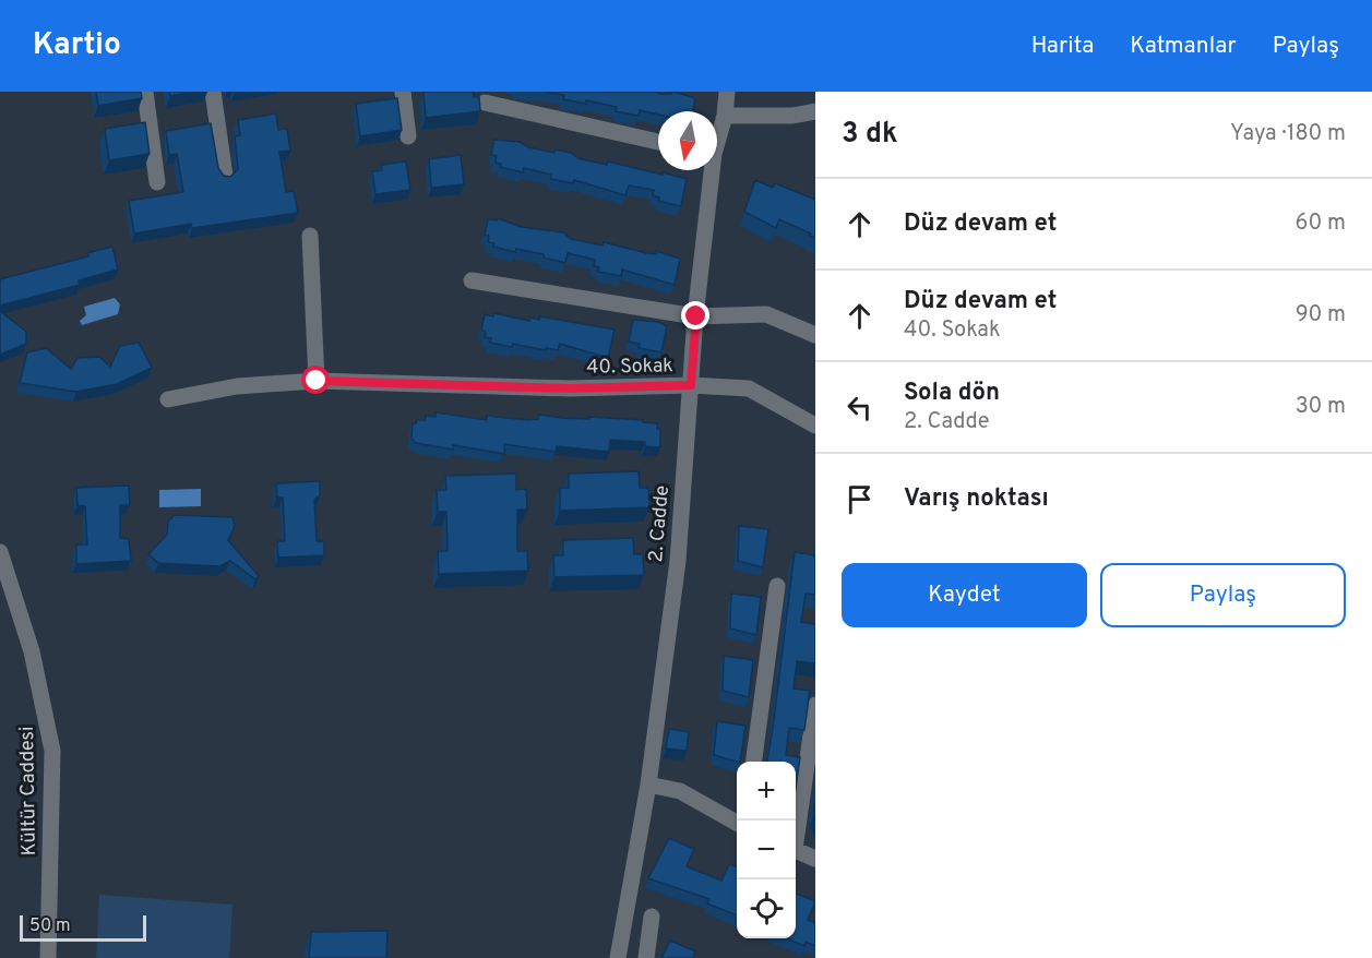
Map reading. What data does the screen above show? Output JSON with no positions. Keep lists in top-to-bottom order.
{
  "streets": {
    "street": ["40. Sokak", "2. Cadde", "Kültür Caddesi"]
  },
  "crossings": [
    ["40. Sokak", "2. Cadde"]
  ],
  "scale_bar": "50 m",
  "north": "bottom",
  "page": {
    "header": "Kartio",
    "nav": ["Harita", "Katmanlar", "Paylaş"],
    "heading": ["3 dk", "Yaya · 180 m"],
    "list": [
      ["Düz devam et", "60 m"],
      ["Düz devam et", "40. Sokak", "90 m"],
      ["Sola dön", "2. Cadde", "30 m"],
      "Varış noktası"
    ],
    "buttons": ["Kaydet", "Paylaş"],
    "map_buttons": ["+", "−"],
    "scale": "50 m"
  }
}
